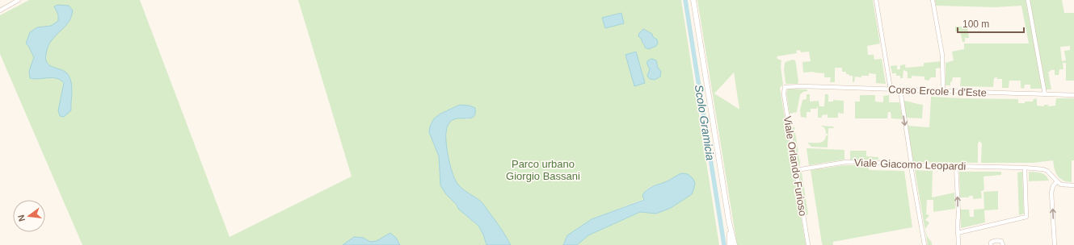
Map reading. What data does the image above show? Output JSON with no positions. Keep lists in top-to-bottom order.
{
  "streets": {
    "street": ["Corso Ercole I d'Este", "Viale Giacomo Leopardi", "Viale Orlando Furioso"]
  },
  "crossings": [
    ["Corso Ercole I d'Este", "Viale Orlando Furioso"],
    ["Viale Giacomo Leopardi", "Viale Orlando Furioso"]
  ],
  "water": ["Scolo Gramicia"],
  "parks": ["Parco urbano Giorgio Bassani"],
  "scale_bar": "100 m",
  "north": "left"
}
